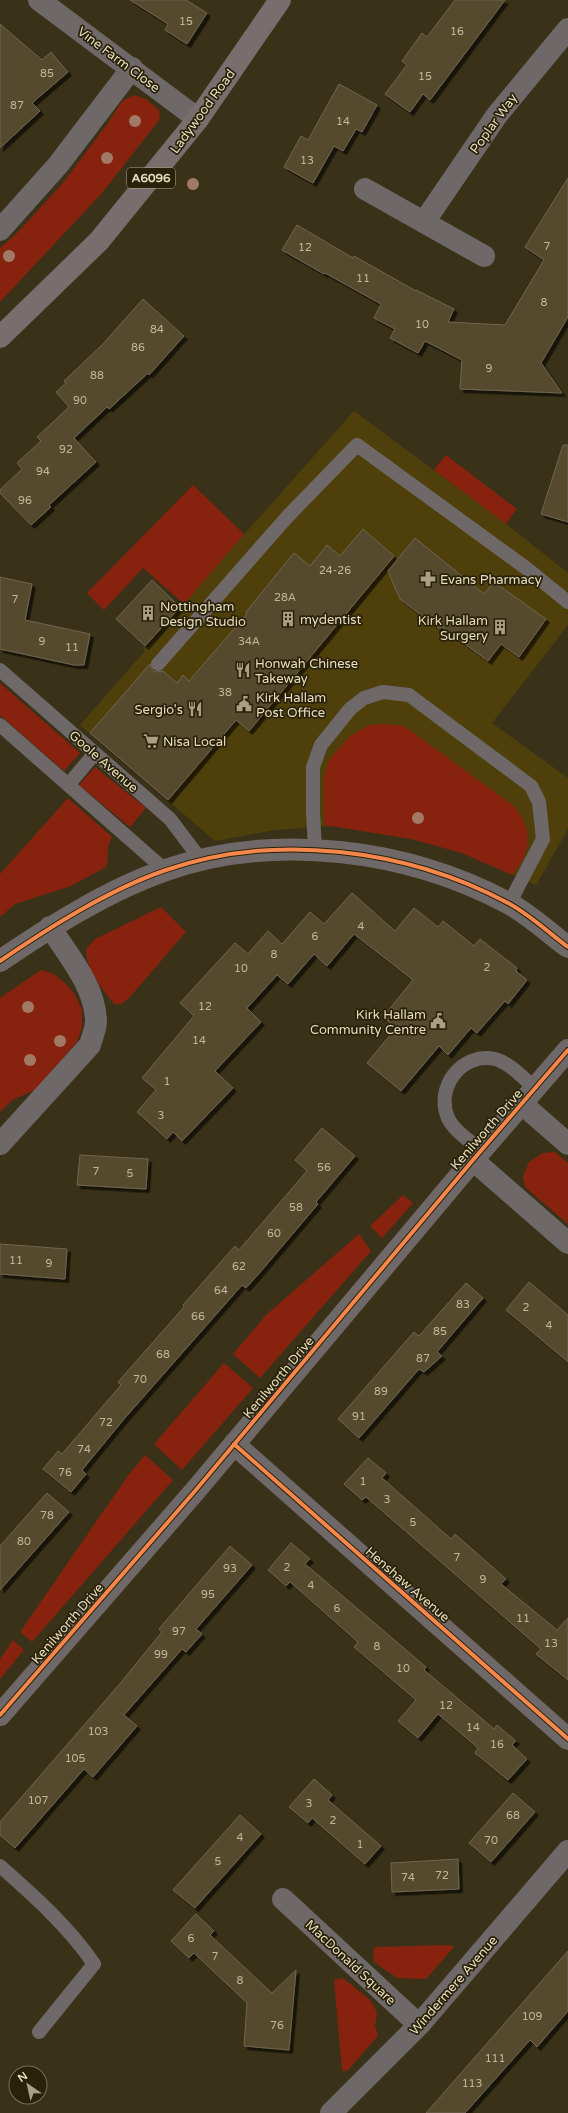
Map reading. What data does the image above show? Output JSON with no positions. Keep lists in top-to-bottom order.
{
  "streets": {
    "main road": ["Ladywood Road", "A6096"],
    "street": [
      "Vine Farm Close",
      "Poplar Way",
      "Kenilworth Drive",
      "Henshaw Avenue",
      "MacDonald Square",
      "Windermere Avenue"
    ],
    "lane": ["Goole Avenue"]
  },
  "crossings": [
    ["Vine Farm Close", "Ladywood Road"],
    ["Kenilworth Drive", "Henshaw Avenue"],
    ["MacDonald Square", "Windermere Avenue"]
  ],
  "places": {
    "pharmacy": ["Evans Pharmacy"],
    "building": ["Nottingham Design Studio", "mydentist", "Kirk Hallam Surgery"],
    "restaurant": ["Honwah Chinese Takeway", "Sergio's"],
    "public building": ["Kirk Hallam Post Office", "Kirk Hallam Community Centre"],
    "supermarket": ["Nisa Local"]
  },
  "house_numbers": [
    "15",
    "16",
    "85",
    "15",
    "87",
    "14",
    "13",
    "7",
    "12",
    "11",
    "8",
    "10",
    "84",
    "86",
    "9",
    "88",
    "90",
    "92",
    "94",
    "96",
    "24-26",
    "28A",
    "7",
    "9",
    "34A",
    "11",
    "38",
    "4",
    "6",
    "8",
    "2",
    "10",
    "12",
    "14",
    "1",
    "3",
    "56",
    "7",
    "5",
    "58",
    "60",
    "11",
    "9",
    "62",
    "64",
    "83",
    "2",
    "66",
    "4",
    "85",
    "68",
    "87",
    "70",
    "89",
    "91",
    "72",
    "74",
    "76",
    "1",
    "3",
    "78",
    "5",
    "80",
    "7",
    "2",
    "93",
    "9",
    "4",
    "95",
    "6",
    "11",
    "97",
    "13",
    "8",
    "99",
    "10",
    "12",
    "14",
    "103",
    "16",
    "105",
    "107",
    "3",
    "68",
    "2",
    "4",
    "70",
    "1",
    "5",
    "72",
    "74",
    "6",
    "7",
    "8",
    "109",
    "76",
    "111",
    "113"
  ],
  "north": "top left"
}
